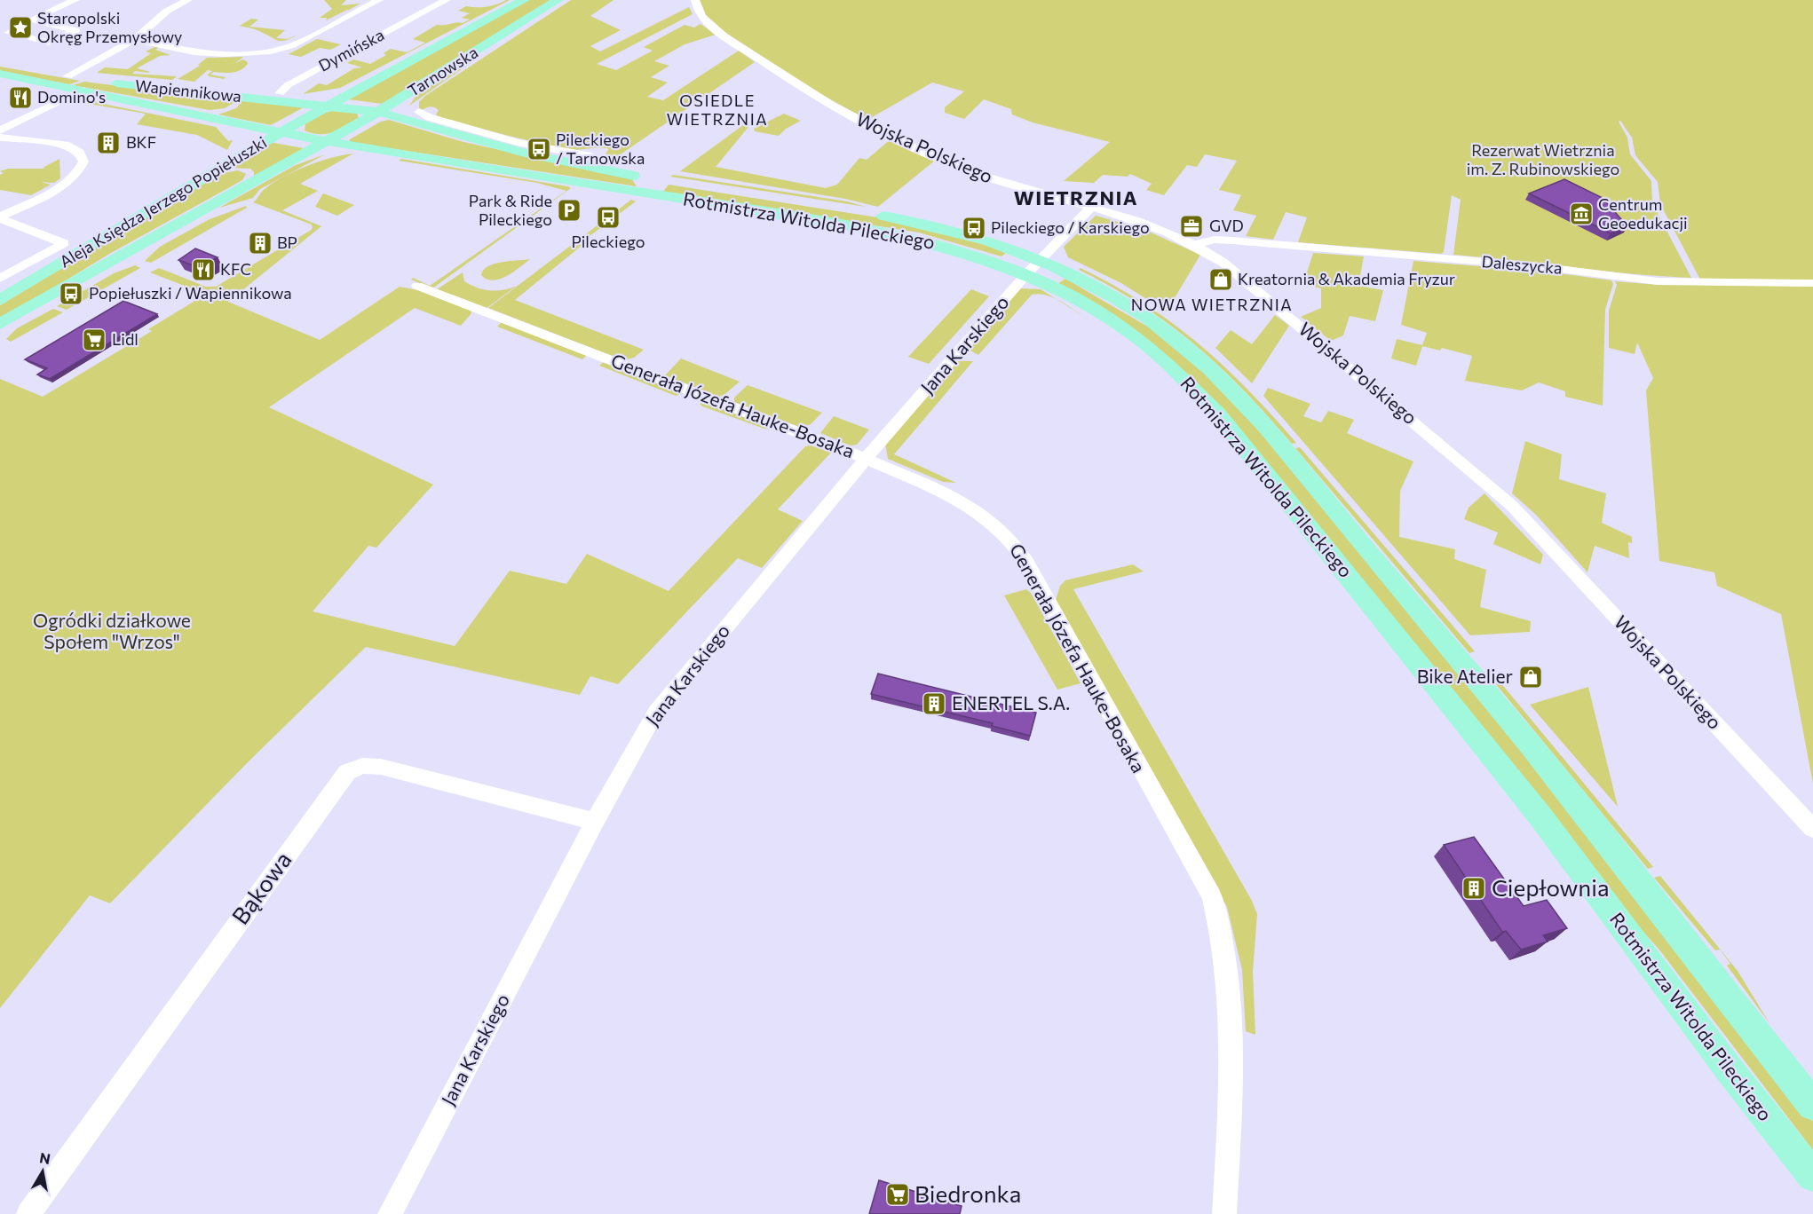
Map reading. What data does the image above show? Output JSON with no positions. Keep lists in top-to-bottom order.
{
  "streets": {
    "main road": [
      "Tarnowska",
      "Wapiennikowa",
      "Aleja Księdza Jerzego Popiełuszki",
      "Rotmistrza Witolda Pileckiego"
    ],
    "street": [
      "Dymińska",
      "Wojska Polskiego",
      "Daleszycka",
      "Jana Karskiego",
      "Generała Józefa Hauke-Bosaka",
      "Bąkowa"
    ]
  },
  "crossings": [
    ["Tarnowska", "Wapiennikowa"],
    ["Tarnowska", "Aleja Księdza Jerzego Popiełuszki"],
    ["Tarnowska", "Rotmistrza Witolda Pileckiego"],
    ["Wapiennikowa", "Aleja Księdza Jerzego Popiełuszki"],
    ["Wapiennikowa", "Rotmistrza Witolda Pileckiego"],
    ["Wojska Polskiego", "Daleszycka"],
    ["Wojska Polskiego", "Jana Karskiego"],
    ["Aleja Księdza Jerzego Popiełuszki", "Rotmistrza Witolda Pileckiego"],
    ["Rotmistrza Witolda Pileckiego", "Jana Karskiego"],
    ["Jana Karskiego", "Generała Józefa Hauke-Bosaka"],
    ["Jana Karskiego", "Bąkowa"]
  ],
  "districts": ["OSIEDLE WIETRZNIA", "WIETRZNIA", "NOWA WIETRZNIA"],
  "parks": ["Rezerwat Wietrznia im. Z. Rubinowskiego", "Ogródki działkowe Społem \"Wrzos\""],
  "places": {
    "place": ["Staropolski Okręg Przemysłowy"],
    "restaurant": ["Domino's", "KFC"],
    "building": [
      "BKF",
      "BP",
      "ENERTEL S.A.",
      "Ciepłownia"
    ],
    "bus stop": [
      "Pileckiego / Tarnowska",
      "Pileckiego",
      "Pileckiego / Karskiego",
      "Popiełuszki / Wapiennikowa"
    ],
    "parking": ["Park & Ride Pileckiego"],
    "museum": ["Centrum Geoedukacji"],
    "office": ["GVD"],
    "shop": ["Kreatornia & Akademia Fryzur", "Bike Atelier"],
    "supermarket": ["Lidl", "Biedronka"]
  },
  "north": "top"
}
